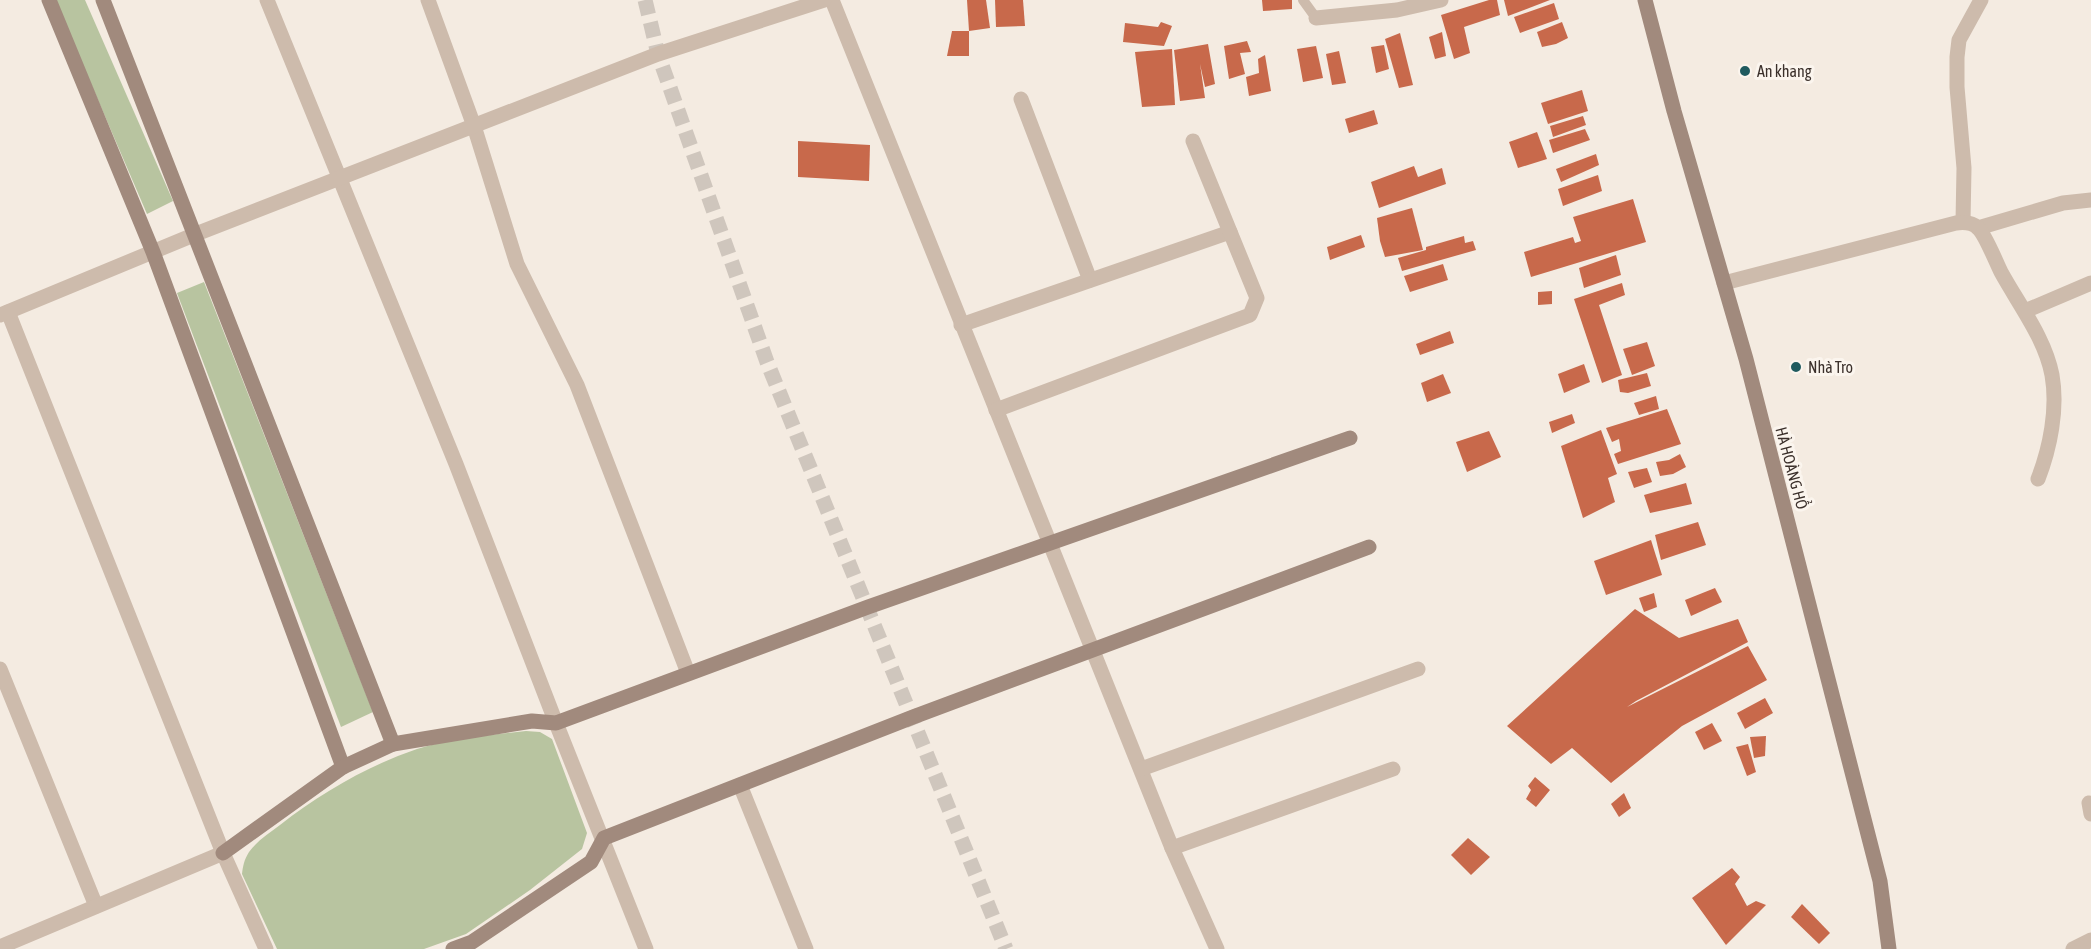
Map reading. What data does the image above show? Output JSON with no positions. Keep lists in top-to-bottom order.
{
  "streets": {
    "street": ["HÀ HOÀNG HỔ"]
  },
  "places": ["An khang", "Nhà Tro"]
}
